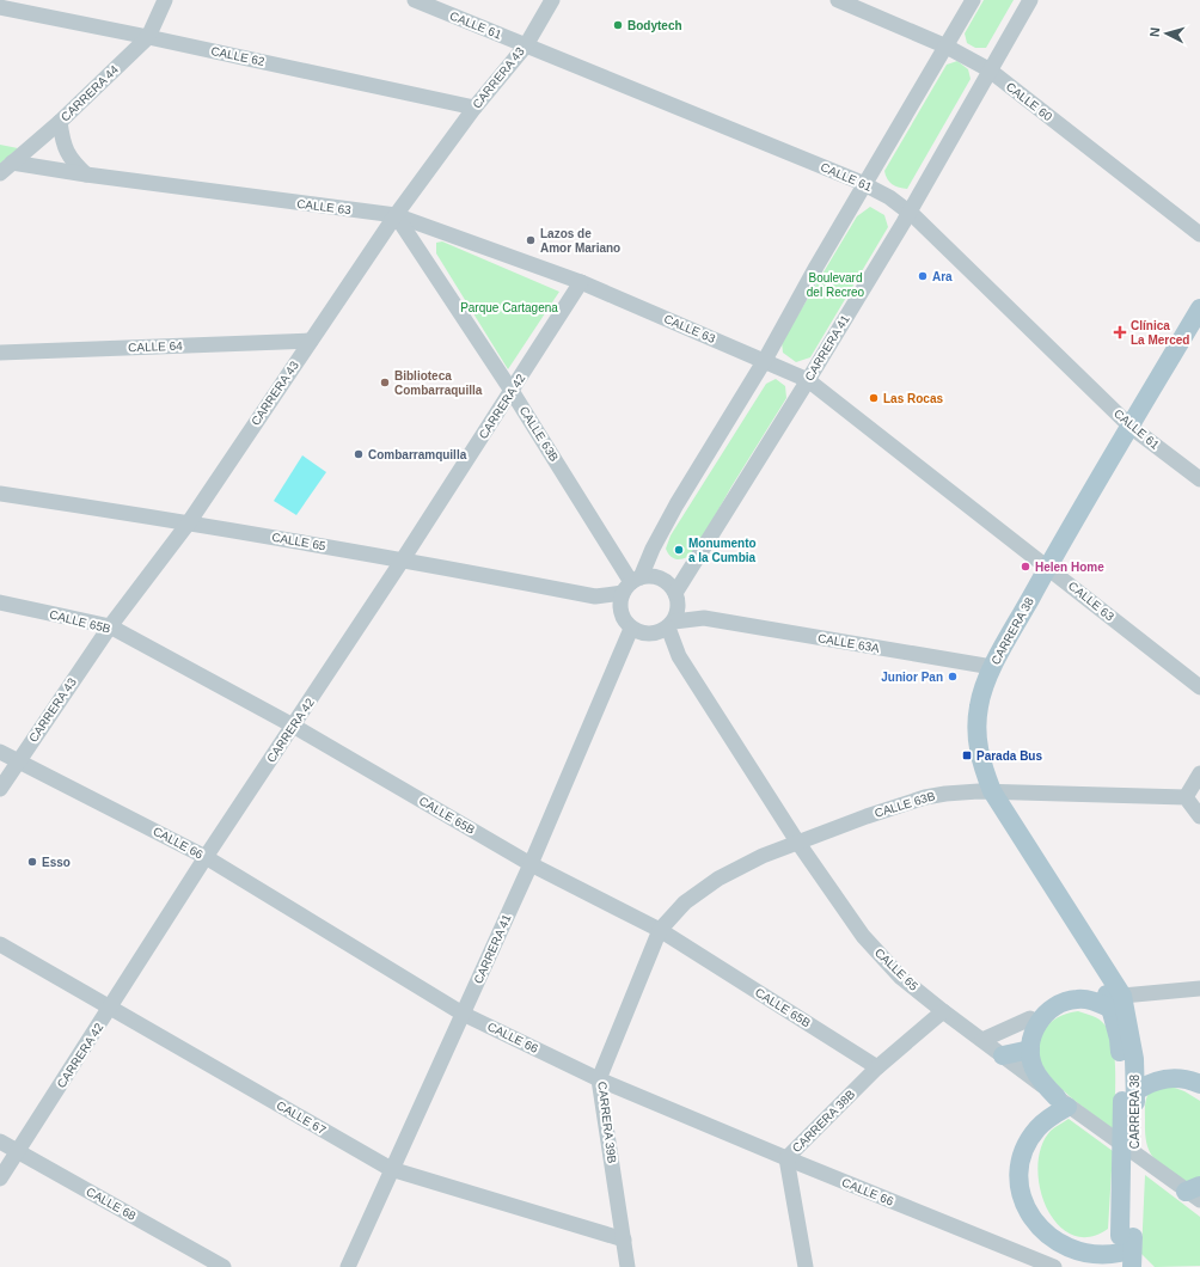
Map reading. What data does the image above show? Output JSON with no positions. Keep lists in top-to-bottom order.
{
  "streets": {
    "main road": ["CARRERA 38"],
    "street": [
      "CALLE 61",
      "CALLE 62",
      "CARRERA 43",
      "CARRERA 44",
      "CALLE 60",
      "CALLE 63",
      "CALLE 64",
      "CARRERA 41",
      "CARRERA 42",
      "CALLE 63B",
      "CALLE 65",
      "CALLE 65B",
      "CALLE 63A",
      "CALLE 66",
      "CALLE 67",
      "CARRERA 38B",
      "CARRERA 39B",
      "CALLE 68"
    ]
  },
  "crossings": [
    ["CALLE 61", "CARRERA 43"],
    ["CALLE 61", "CARRERA 41"],
    ["CALLE 61", "CARRERA 38"],
    ["CALLE 62", "CARRERA 43"],
    ["CALLE 62", "CARRERA 44"],
    ["CARRERA 43", "CALLE 63"],
    ["CARRERA 43", "CALLE 64"],
    ["CARRERA 43", "CALLE 63B"],
    ["CARRERA 43", "CALLE 65"],
    ["CARRERA 43", "CALLE 65B"],
    ["CARRERA 43", "CALLE 66"],
    ["CARRERA 44", "CALLE 63"],
    ["CALLE 60", "CARRERA 41"],
    ["CALLE 63", "CARRERA 41"],
    ["CALLE 63", "CARRERA 42"],
    ["CALLE 63", "CALLE 63B"],
    ["CALLE 63", "CARRERA 38"],
    ["CARRERA 41", "CALLE 63B"],
    ["CARRERA 41", "CALLE 65"],
    ["CARRERA 41", "CALLE 65B"],
    ["CARRERA 41", "CALLE 63A"],
    ["CARRERA 41", "CALLE 66"],
    ["CARRERA 41", "CALLE 67"],
    ["CARRERA 42", "CALLE 63B"],
    ["CARRERA 42", "CALLE 65"],
    ["CARRERA 42", "CALLE 65B"],
    ["CARRERA 42", "CALLE 66"],
    ["CARRERA 42", "CALLE 67"],
    ["CARRERA 42", "CALLE 68"],
    ["CALLE 63B", "CALLE 65"],
    ["CALLE 63B", "CALLE 65B"],
    ["CALLE 63B", "CARRERA 38"],
    ["CALLE 63B", "CALLE 63A"],
    ["CALLE 63B", "CARRERA 39B"],
    ["CALLE 65", "CALLE 63A"],
    ["CALLE 65", "CARRERA 38B"],
    ["CALLE 65B", "CARRERA 38B"],
    ["CALLE 65B", "CARRERA 39B"],
    ["CARRERA 38", "CALLE 63A"],
    ["CALLE 66", "CARRERA 38B"],
    ["CALLE 66", "CARRERA 39B"],
    ["CALLE 67", "CARRERA 39B"]
  ],
  "parks": ["Boulevard del Recreo", "Parque Cartagena"],
  "places": {
    "other": [
      "Bodytech",
      "Lazos de Amor Mariano",
      "Ara",
      "Biblioteca Combarraquilla",
      "Las Rocas",
      "Combarramquilla",
      "Monumento a la Cumbia",
      "Helen Home",
      "Junior Pan",
      "Esso"
    ],
    "health": ["Clínica La Merced"],
    "transit": ["Parada Bus"]
  },
  "north": "left"
}
